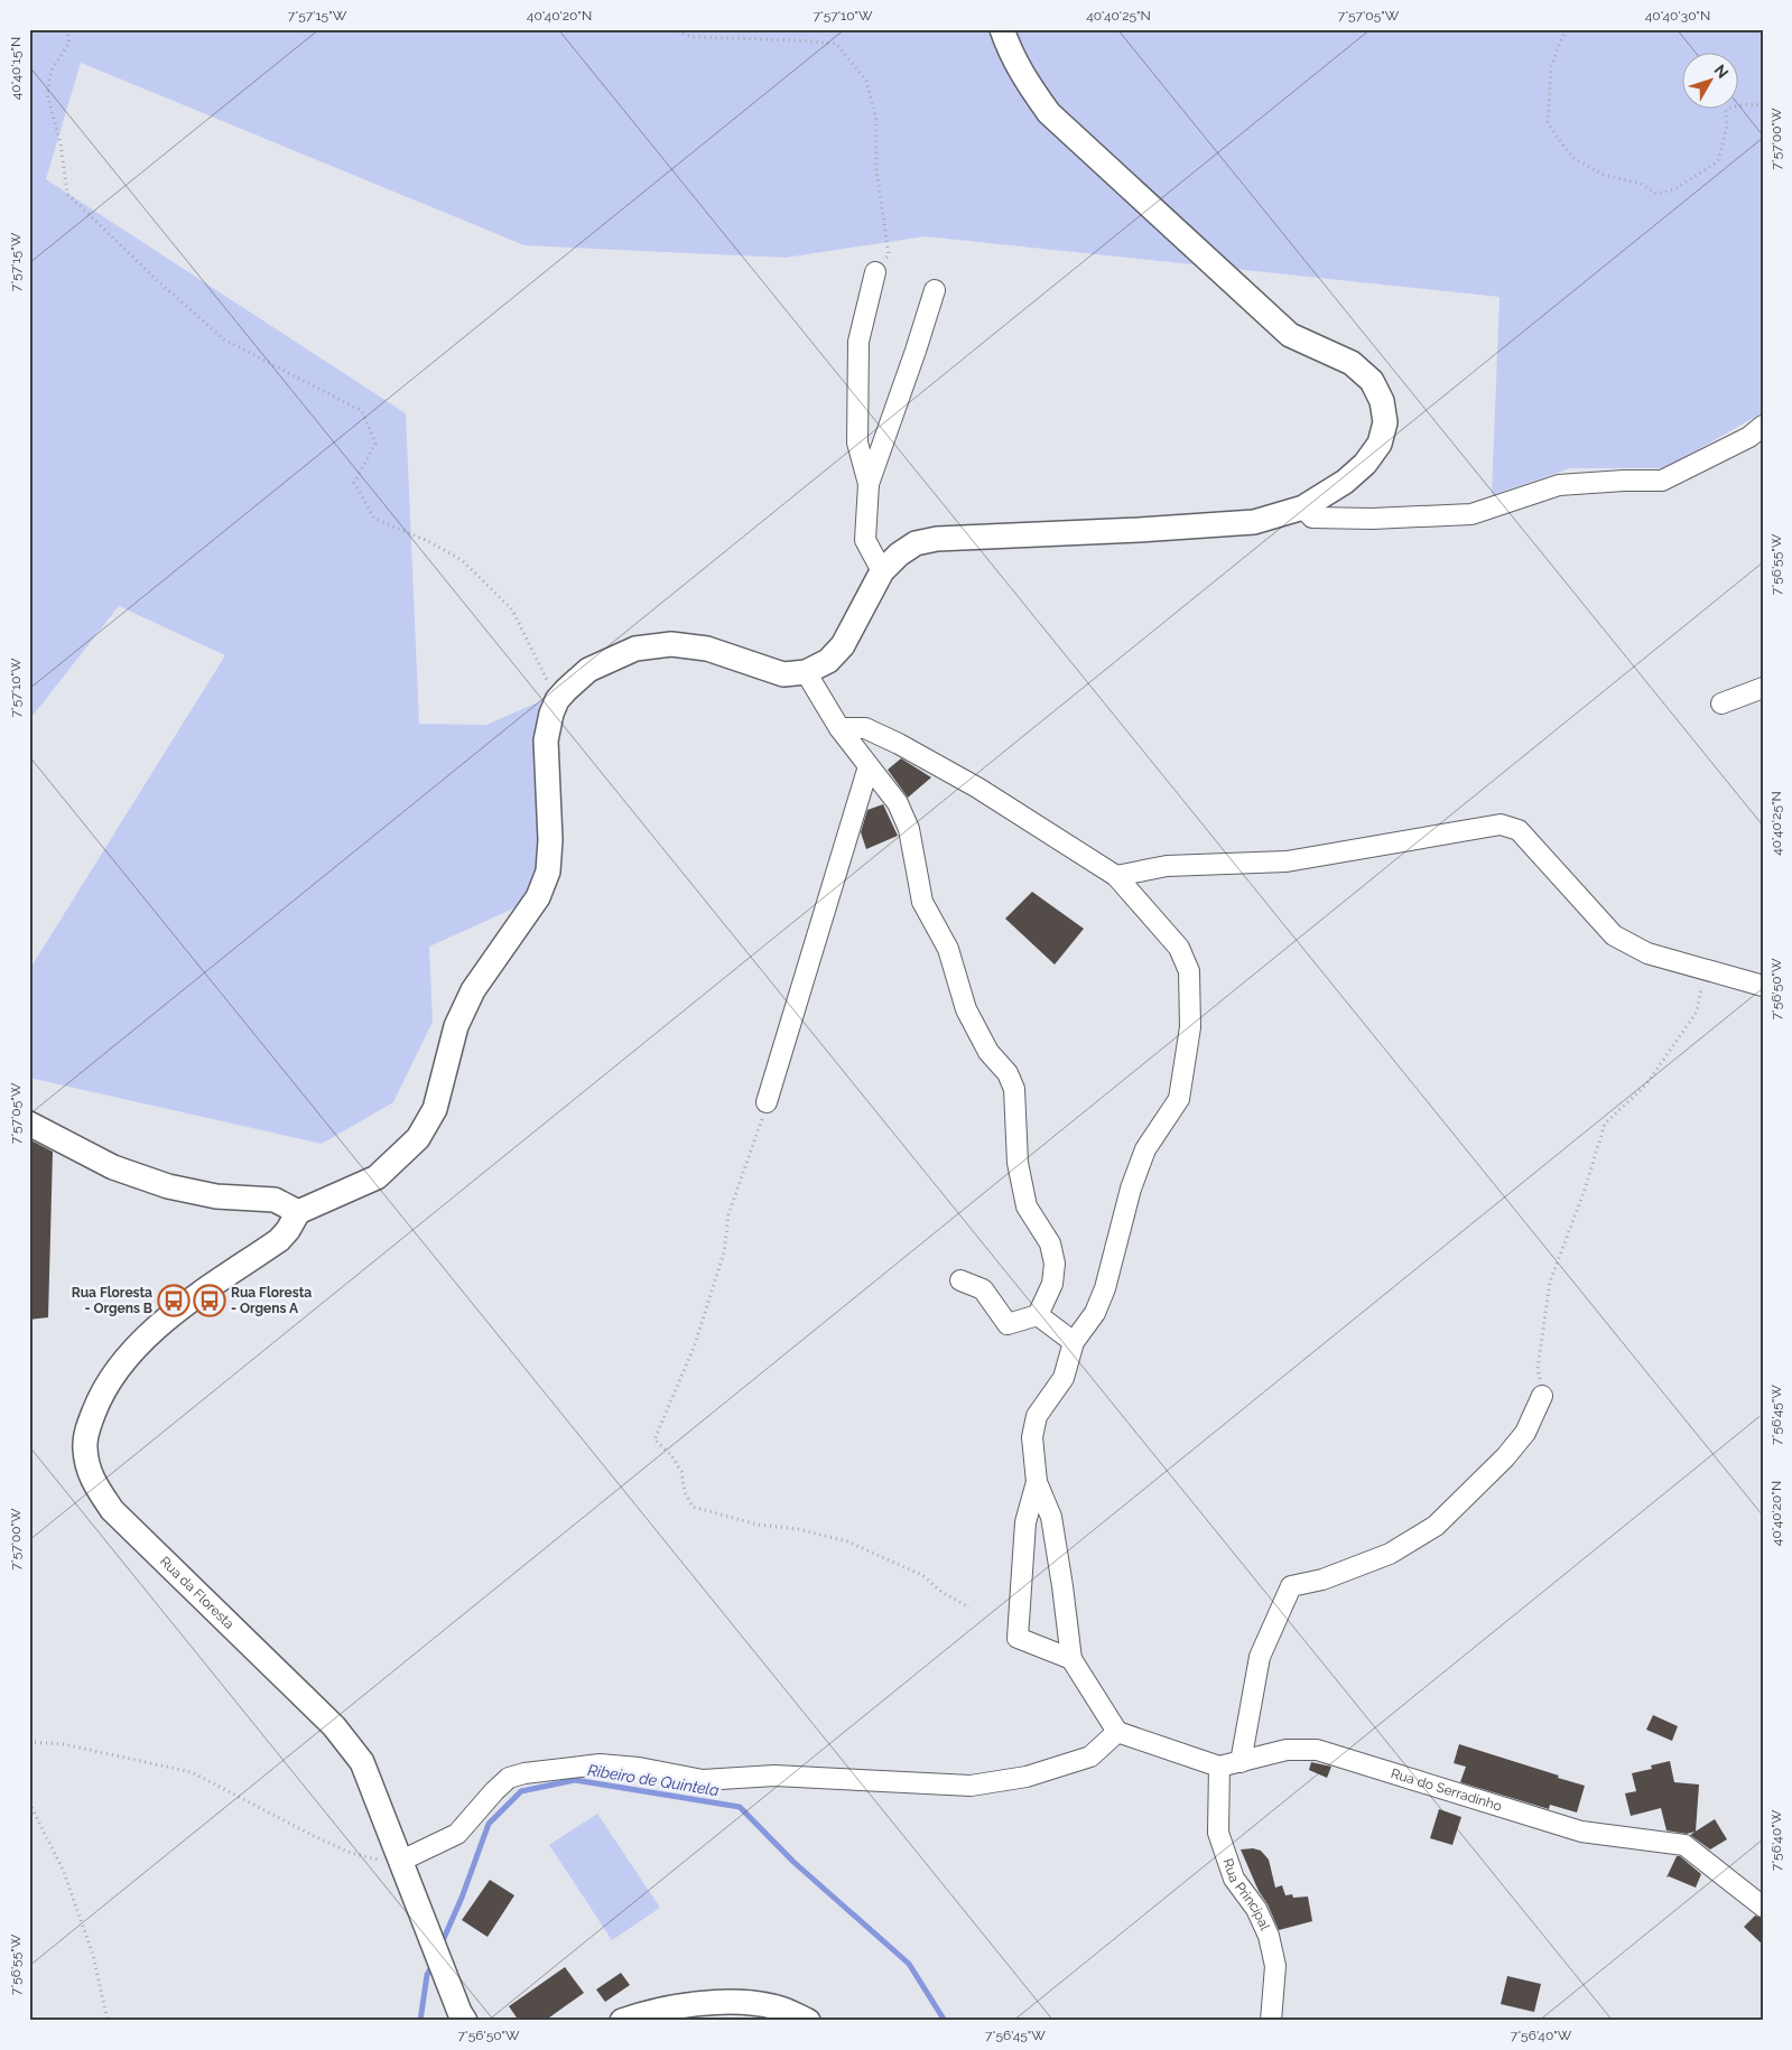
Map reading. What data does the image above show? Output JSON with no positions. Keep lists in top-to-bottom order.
{
  "streets": {
    "street": ["Rua da Floresta", "Rua do Serradinho", "Rua Principal"]
  },
  "crossings": [
    ["Rua do Serradinho", "Rua Principal"]
  ],
  "water": ["Ribeiro de Quintela"],
  "places": {
    "bus stop": ["Rua Floresta - Orgens B", "Rua Floresta - Orgens A"]
  },
  "north": "top right",
  "coordinates": [
    "7°57'15\"W",
    "40°40'20\"N",
    "7°57'10\"W",
    "40°40'25\"N",
    "7°57'05\"W",
    "40°40'30\"N",
    "40°40'15\"N",
    "7°57'00\"W",
    "7°56'55\"W",
    "7°56'50\"W",
    "7°56'45\"W",
    "7°56'40\"W"
  ]
}
